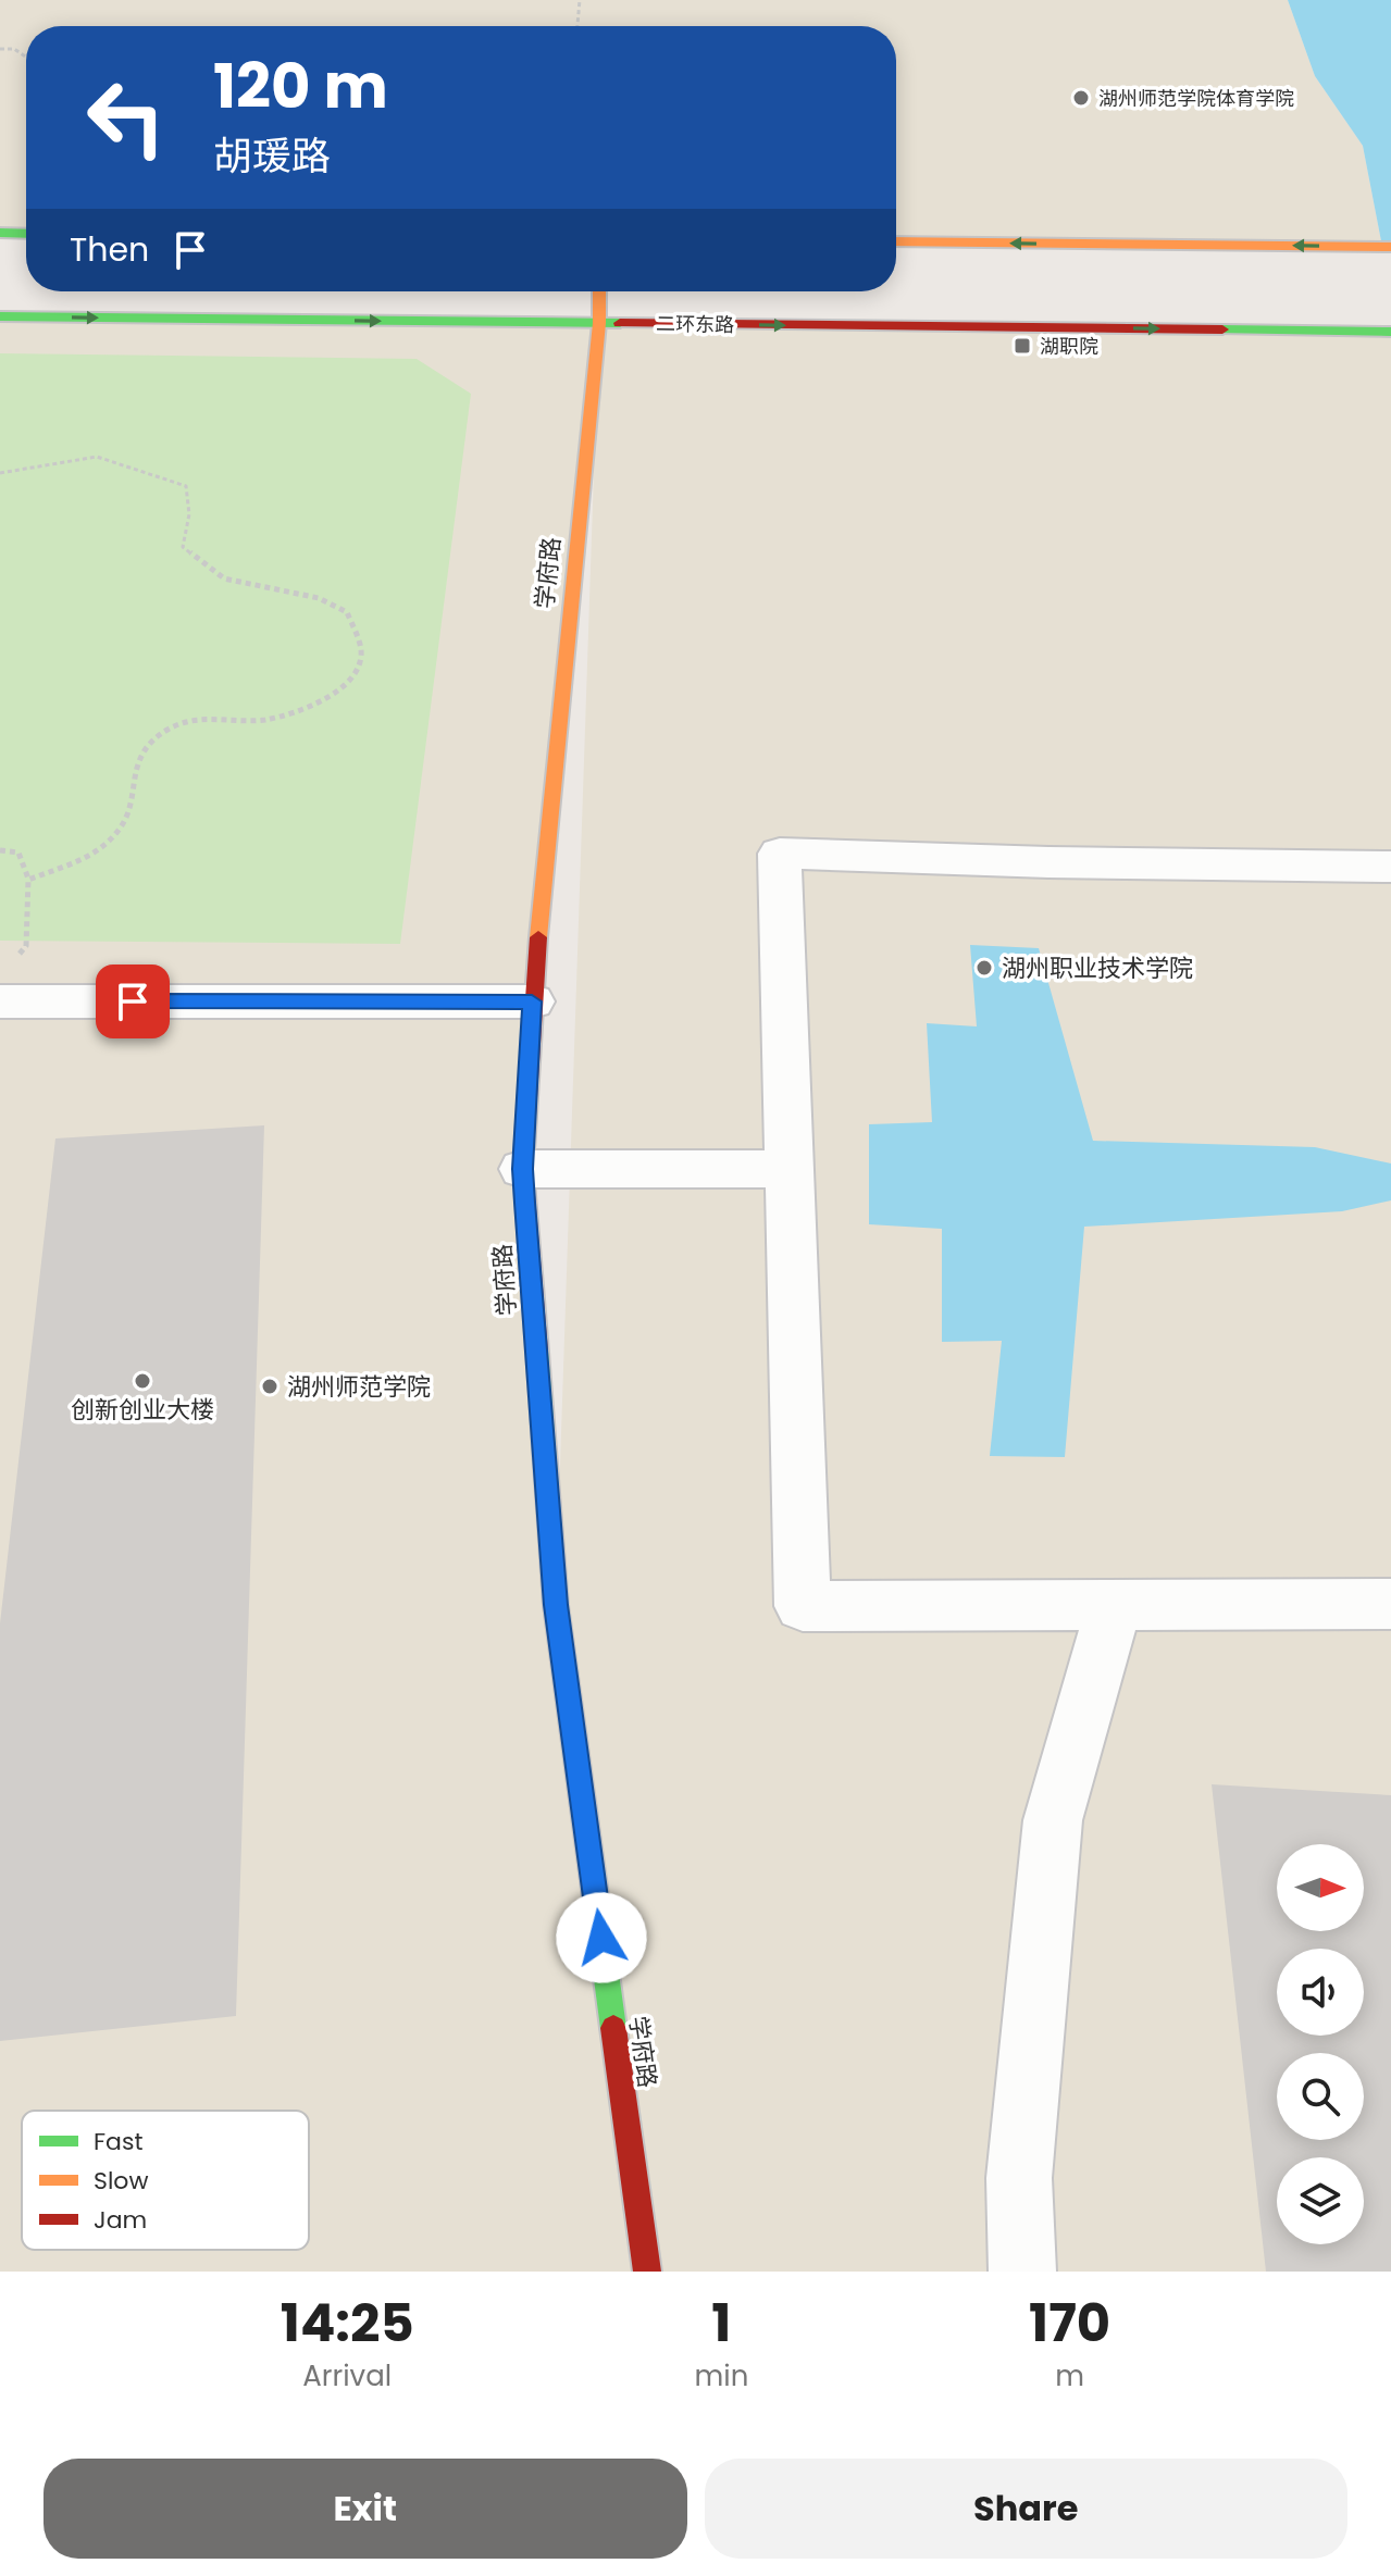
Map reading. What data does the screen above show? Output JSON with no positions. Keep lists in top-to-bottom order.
{
  "streets": {
    "main road": ["二环东路", "学府路"]
  },
  "crossings": [
    ["二环东路", "学府路"]
  ],
  "places": {
    "other": [
      "湖州师范学院体育学院",
      "湖州职业技术学院",
      "创新创业大楼",
      "湖州师范学院"
    ],
    "transit": ["湖职院"]
  },
  "legend": ["Fast", "Slow", "Jam"],
  "north": "right",
  "page": {
    "turn": ["120 m", "胡瑗路"],
    "then": "Then",
    "eta": [
      "14:25",
      "Arrival",
      "1",
      "min",
      "170",
      "m"
    ],
    "buttons": ["Exit", "Share"]
  }
}
